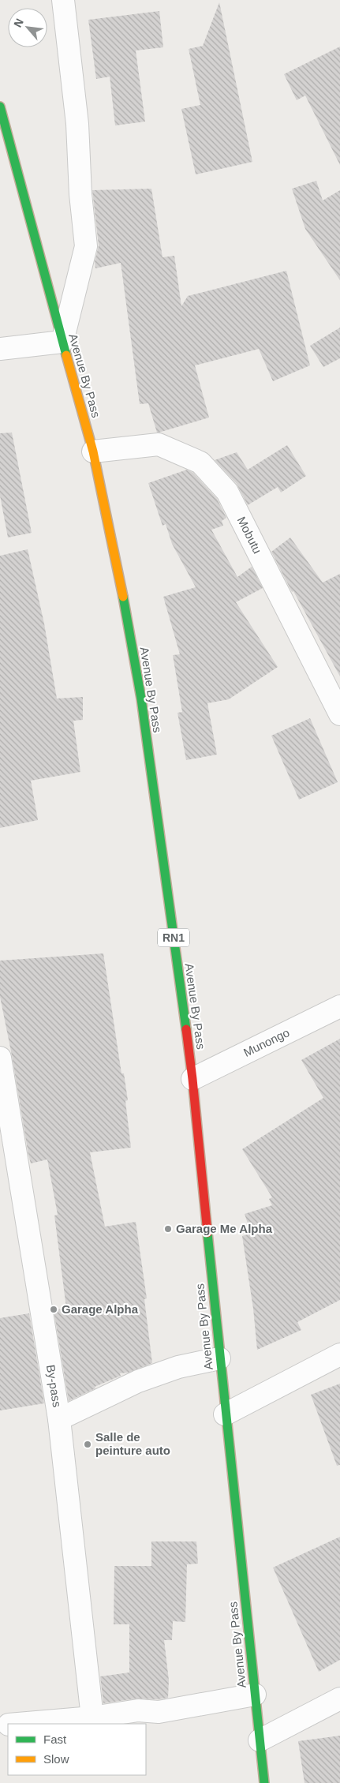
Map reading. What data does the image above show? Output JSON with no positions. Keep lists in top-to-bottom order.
{
  "streets": {
    "highway": ["Avenue By Pass", "RN1"],
    "street": ["Mobutu", "Munongo", "By-pass"]
  },
  "crossings": [
    ["Avenue By Pass", "Mobutu"],
    ["Avenue By Pass", "Munongo"]
  ],
  "places": ["Garage Me Alpha", "Garage Alpha", "Salle de peinture auto"],
  "legend": ["Fast", "Slow"],
  "north": "top left"
}
